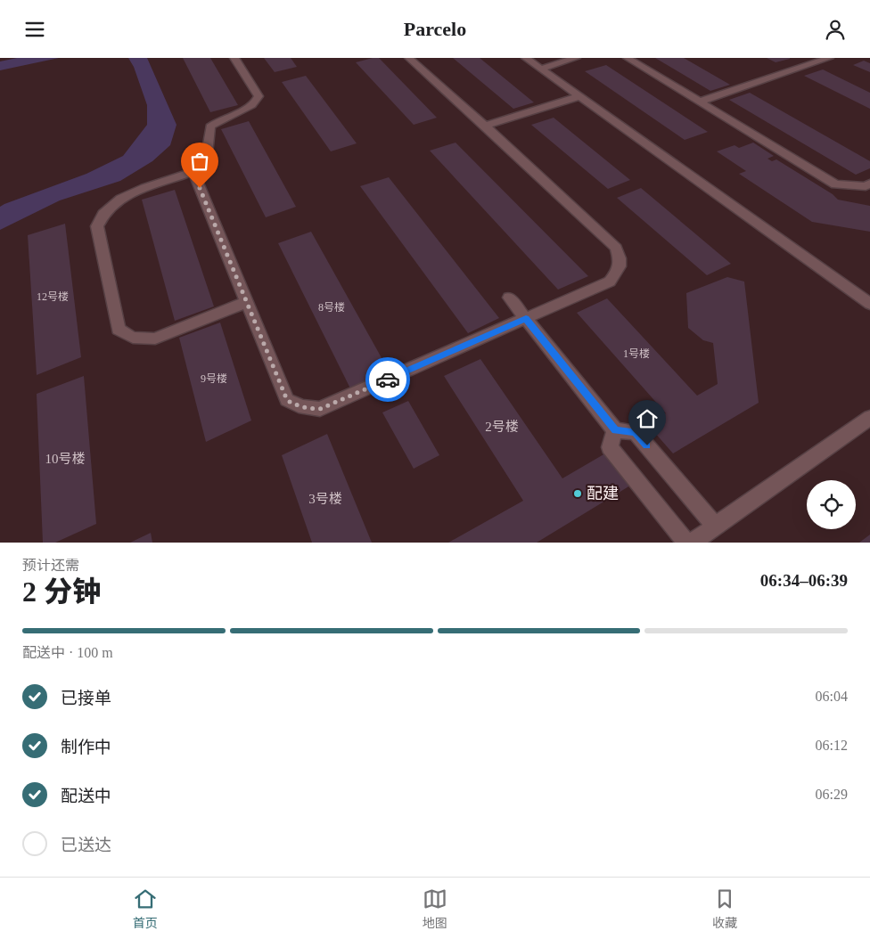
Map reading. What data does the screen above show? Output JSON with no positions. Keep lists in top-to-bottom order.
{
  "places": ["配建"],
  "house_numbers": [
    "12号楼",
    "8号楼",
    "1号楼",
    "9号楼",
    "2号楼",
    "10号楼",
    "3号楼"
  ],
  "page": {
    "header": "Parcelo",
    "heading": ["2 分钟", "预计还需", "06:34–06:39"],
    "bar": "配送中 · 100 m",
    "list": [
      ["已接单", "06:04"],
      ["制作中", "06:12"],
      ["配送中", "06:29"],
      "已送达"
    ],
    "tabs": ["首页", "地图", "收藏"]
  }
}
